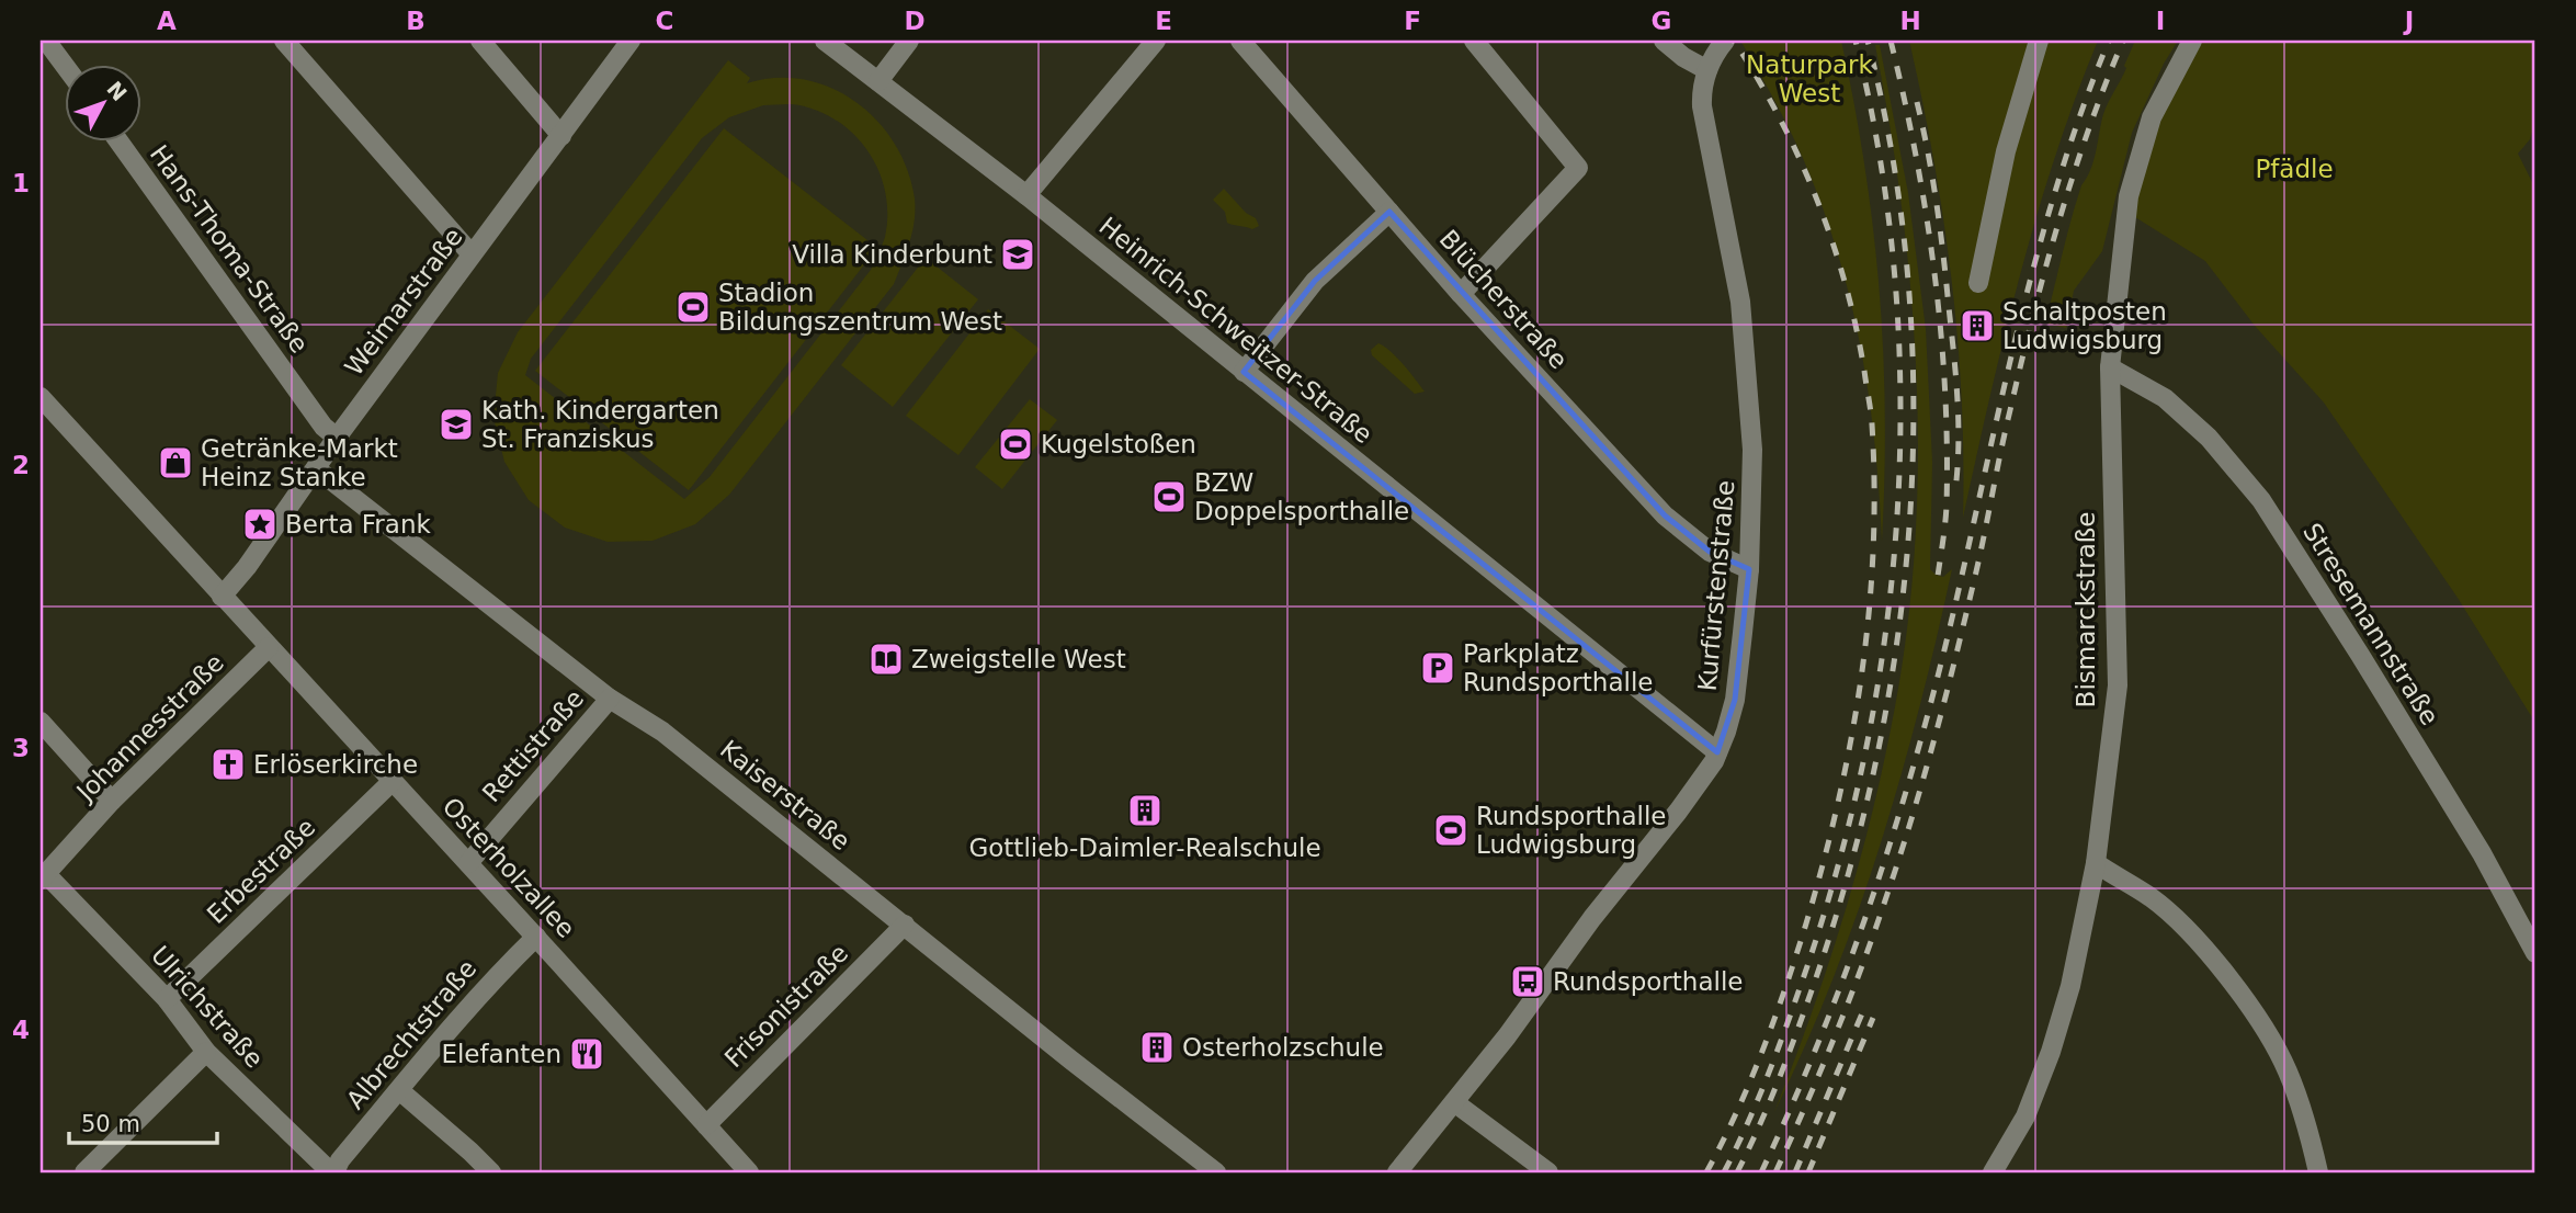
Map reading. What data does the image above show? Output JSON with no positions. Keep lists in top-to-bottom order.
{
  "streets": {
    "street": [
      "Hans-Thoma-Straße",
      "Blücherstraße",
      "Weimarstraße",
      "Heinrich-Schweitzer-Straße",
      "Kurfürstenstraße",
      "Bismarckstraße",
      "Stresemannstraße",
      "Johannesstraße",
      "Rettistraße",
      "Kaiserstraße",
      "Osterholzallee",
      "Erbestraße",
      "Frisonistraße",
      "Ulrichstraße",
      "Albrechtstraße"
    ]
  },
  "crossings": [
    ["Hans-Thoma-Straße", "Weimarstraße"],
    ["Blücherstraße", "Kurfürstenstraße"],
    ["Weimarstraße", "Kaiserstraße"],
    ["Weimarstraße", "Osterholzallee"],
    ["Heinrich-Schweitzer-Straße", "Kurfürstenstraße"],
    ["Bismarckstraße", "Stresemannstraße"],
    ["Johannesstraße", "Osterholzallee"],
    ["Johannesstraße", "Ulrichstraße"],
    ["Rettistraße", "Kaiserstraße"],
    ["Rettistraße", "Osterholzallee"],
    ["Kaiserstraße", "Frisonistraße"],
    ["Osterholzallee", "Erbestraße"],
    ["Osterholzallee", "Frisonistraße"],
    ["Osterholzallee", "Albrechtstraße"],
    ["Erbestraße", "Ulrichstraße"],
    ["Ulrichstraße", "Albrechtstraße"]
  ],
  "parks": ["Naturpark West", "Pfädle"],
  "places": {
    "school or university": ["Villa Kinderbunt", "Kath. Kindergarten St. Franziskus"],
    "sports": [
      "Stadion Bildungszentrum West",
      "Kugelstoßen",
      "BZW Doppelsporthalle",
      "Rundsporthalle Ludwigsburg"
    ],
    "building": ["Schaltposten Ludwigsburg", "Gottlieb-Daimler-Realschule", "Osterholzschule"],
    "shop": ["Getränke-Markt Heinz Stanke"],
    "place": ["Berta Frank"],
    "library": ["Zweigstelle West"],
    "parking": ["Parkplatz Rundsporthalle"],
    "church": ["Erlöserkirche"],
    "bus stop": ["Rundsporthalle"],
    "restaurant": ["Elefanten"]
  },
  "scale_bar": "50 m",
  "north": "top right",
  "grid": {
    "columns": [
      "A",
      "B",
      "C",
      "D",
      "E",
      "F",
      "G",
      "H",
      "I",
      "J"
    ],
    "rows": [
      "1",
      "2",
      "3",
      "4"
    ]
  }
}
